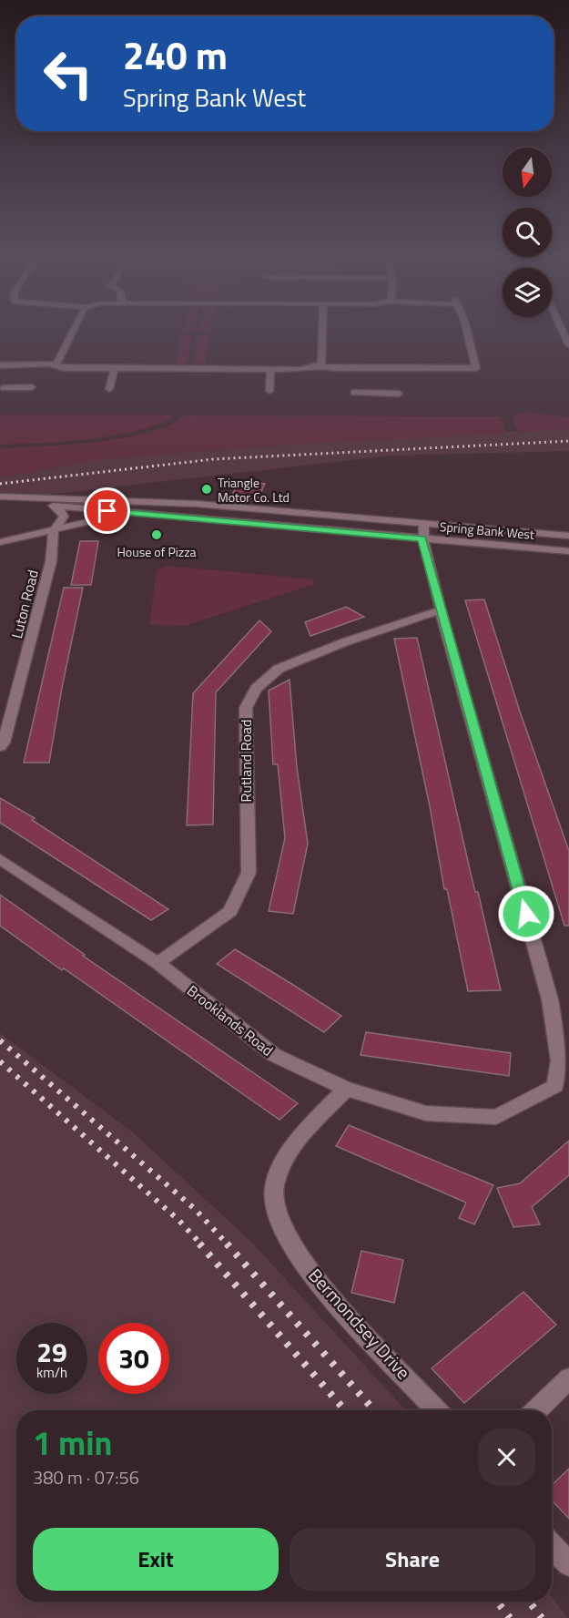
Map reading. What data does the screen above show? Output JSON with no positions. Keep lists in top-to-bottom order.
{
  "streets": {
    "street": [
      "Spring Bank West",
      "Luton Road",
      "Rutland Road",
      "Brooklands Road",
      "Bermondsey Drive"
    ]
  },
  "crossings": [
    ["Spring Bank West", "Luton Road"],
    ["Spring Bank West", "Brooklands Road"],
    ["Rutland Road", "Brooklands Road"],
    ["Brooklands Road", "Bermondsey Drive"]
  ],
  "places": ["Triangle Motor Co. Ltd", "House of Pizza"],
  "north": "bottom",
  "page": {
    "turn": ["240 m", "Spring Bank West"],
    "speed": "29 km/h",
    "limit": "30",
    "heading": ["1 min", "380 m · 07:56"],
    "buttons": ["Exit", "Share"]
  }
}
